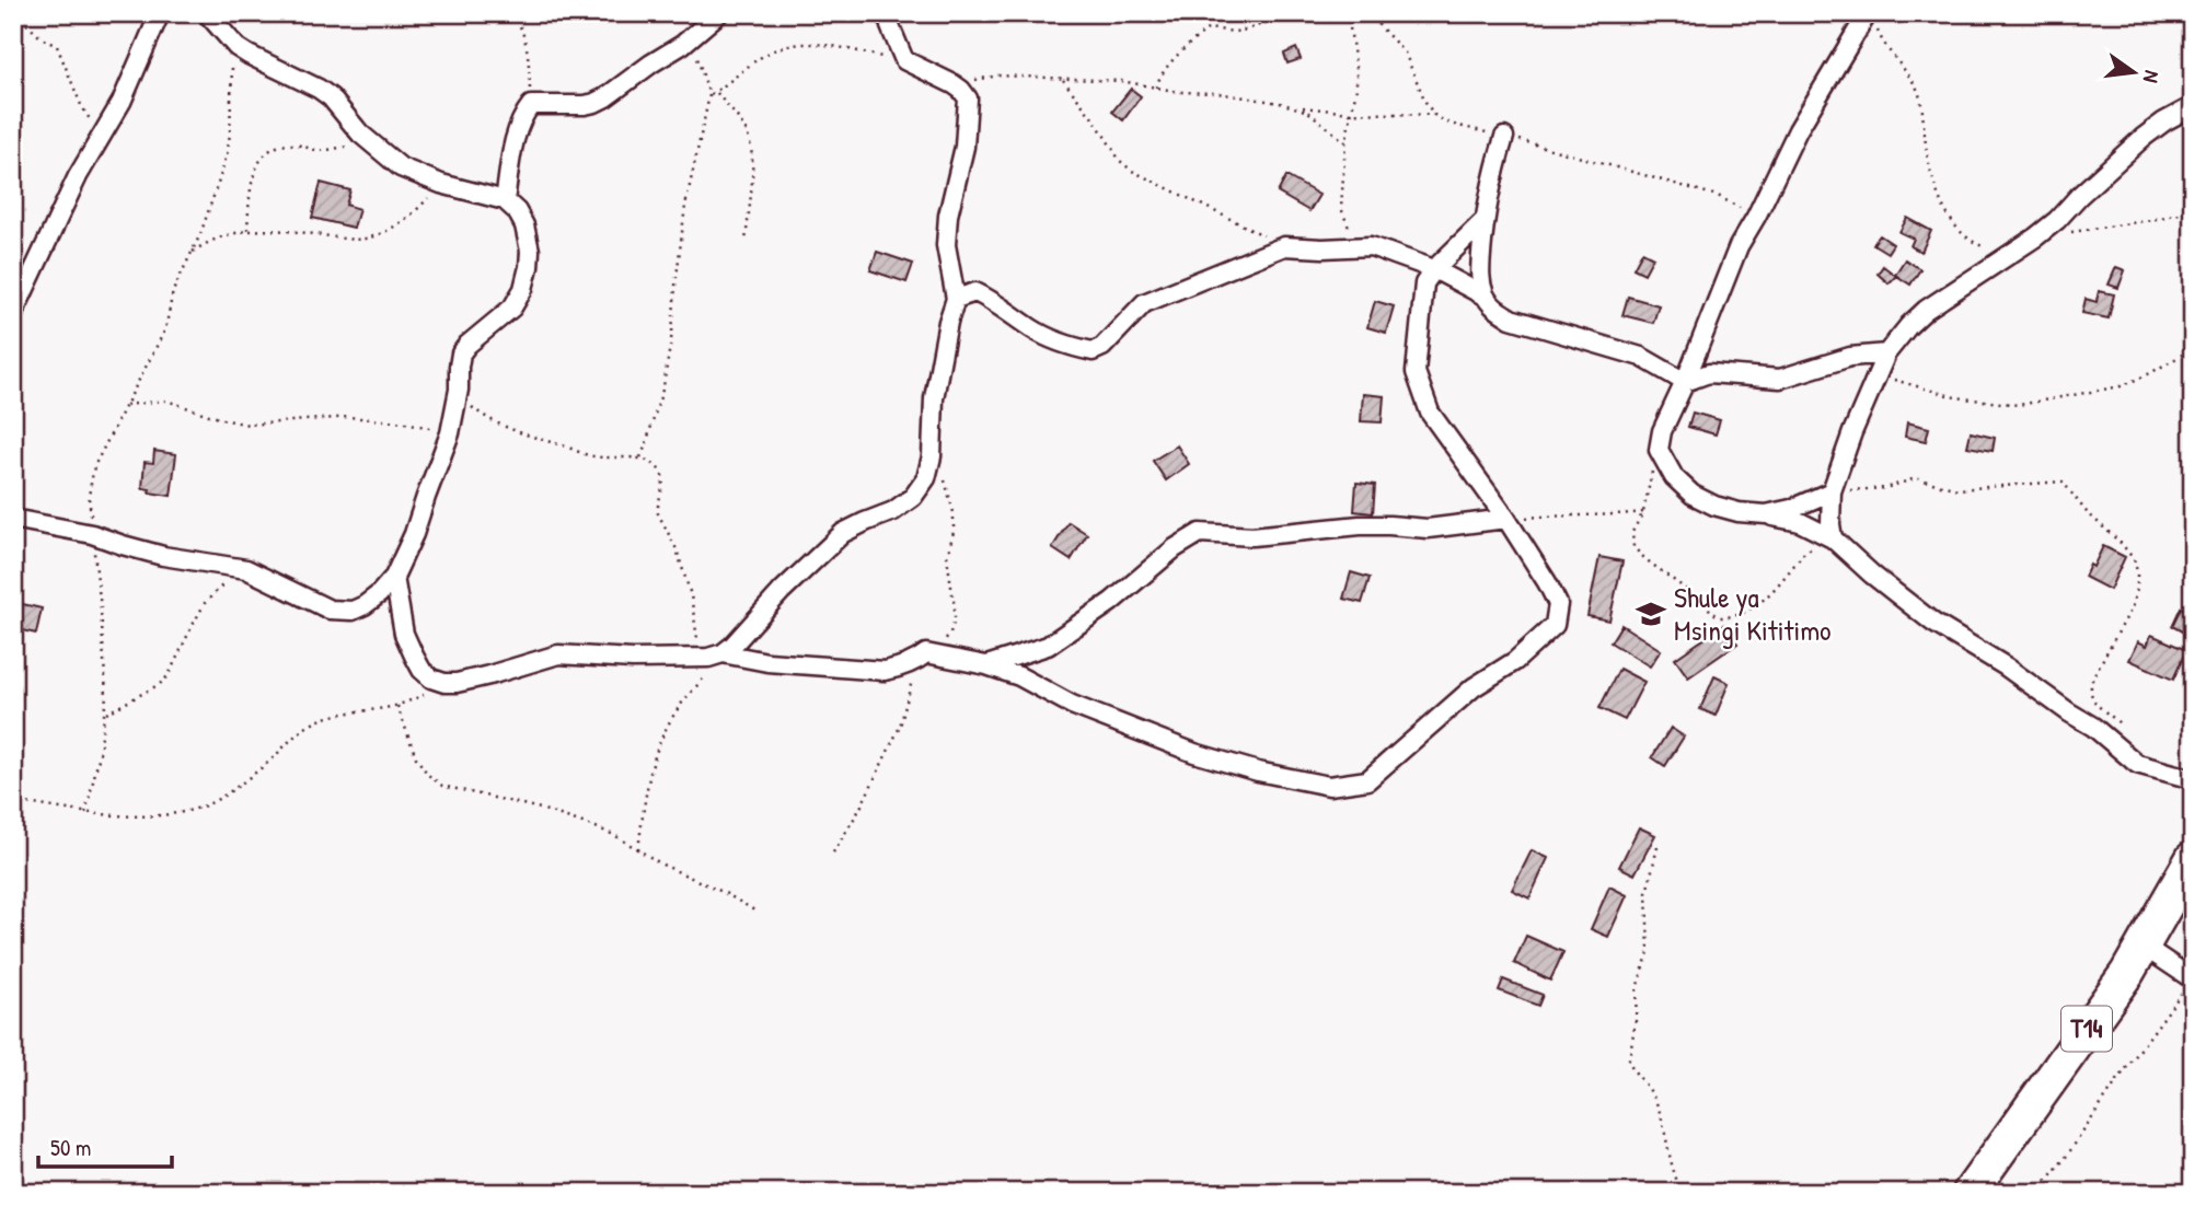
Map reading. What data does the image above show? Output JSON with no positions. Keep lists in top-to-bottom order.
{
  "streets": {
    "highway": ["T14"]
  },
  "places": {
    "school or university": ["Shule ya Msingi Kititimo"]
  },
  "scale_bar": "50 m",
  "north": "right"
}
